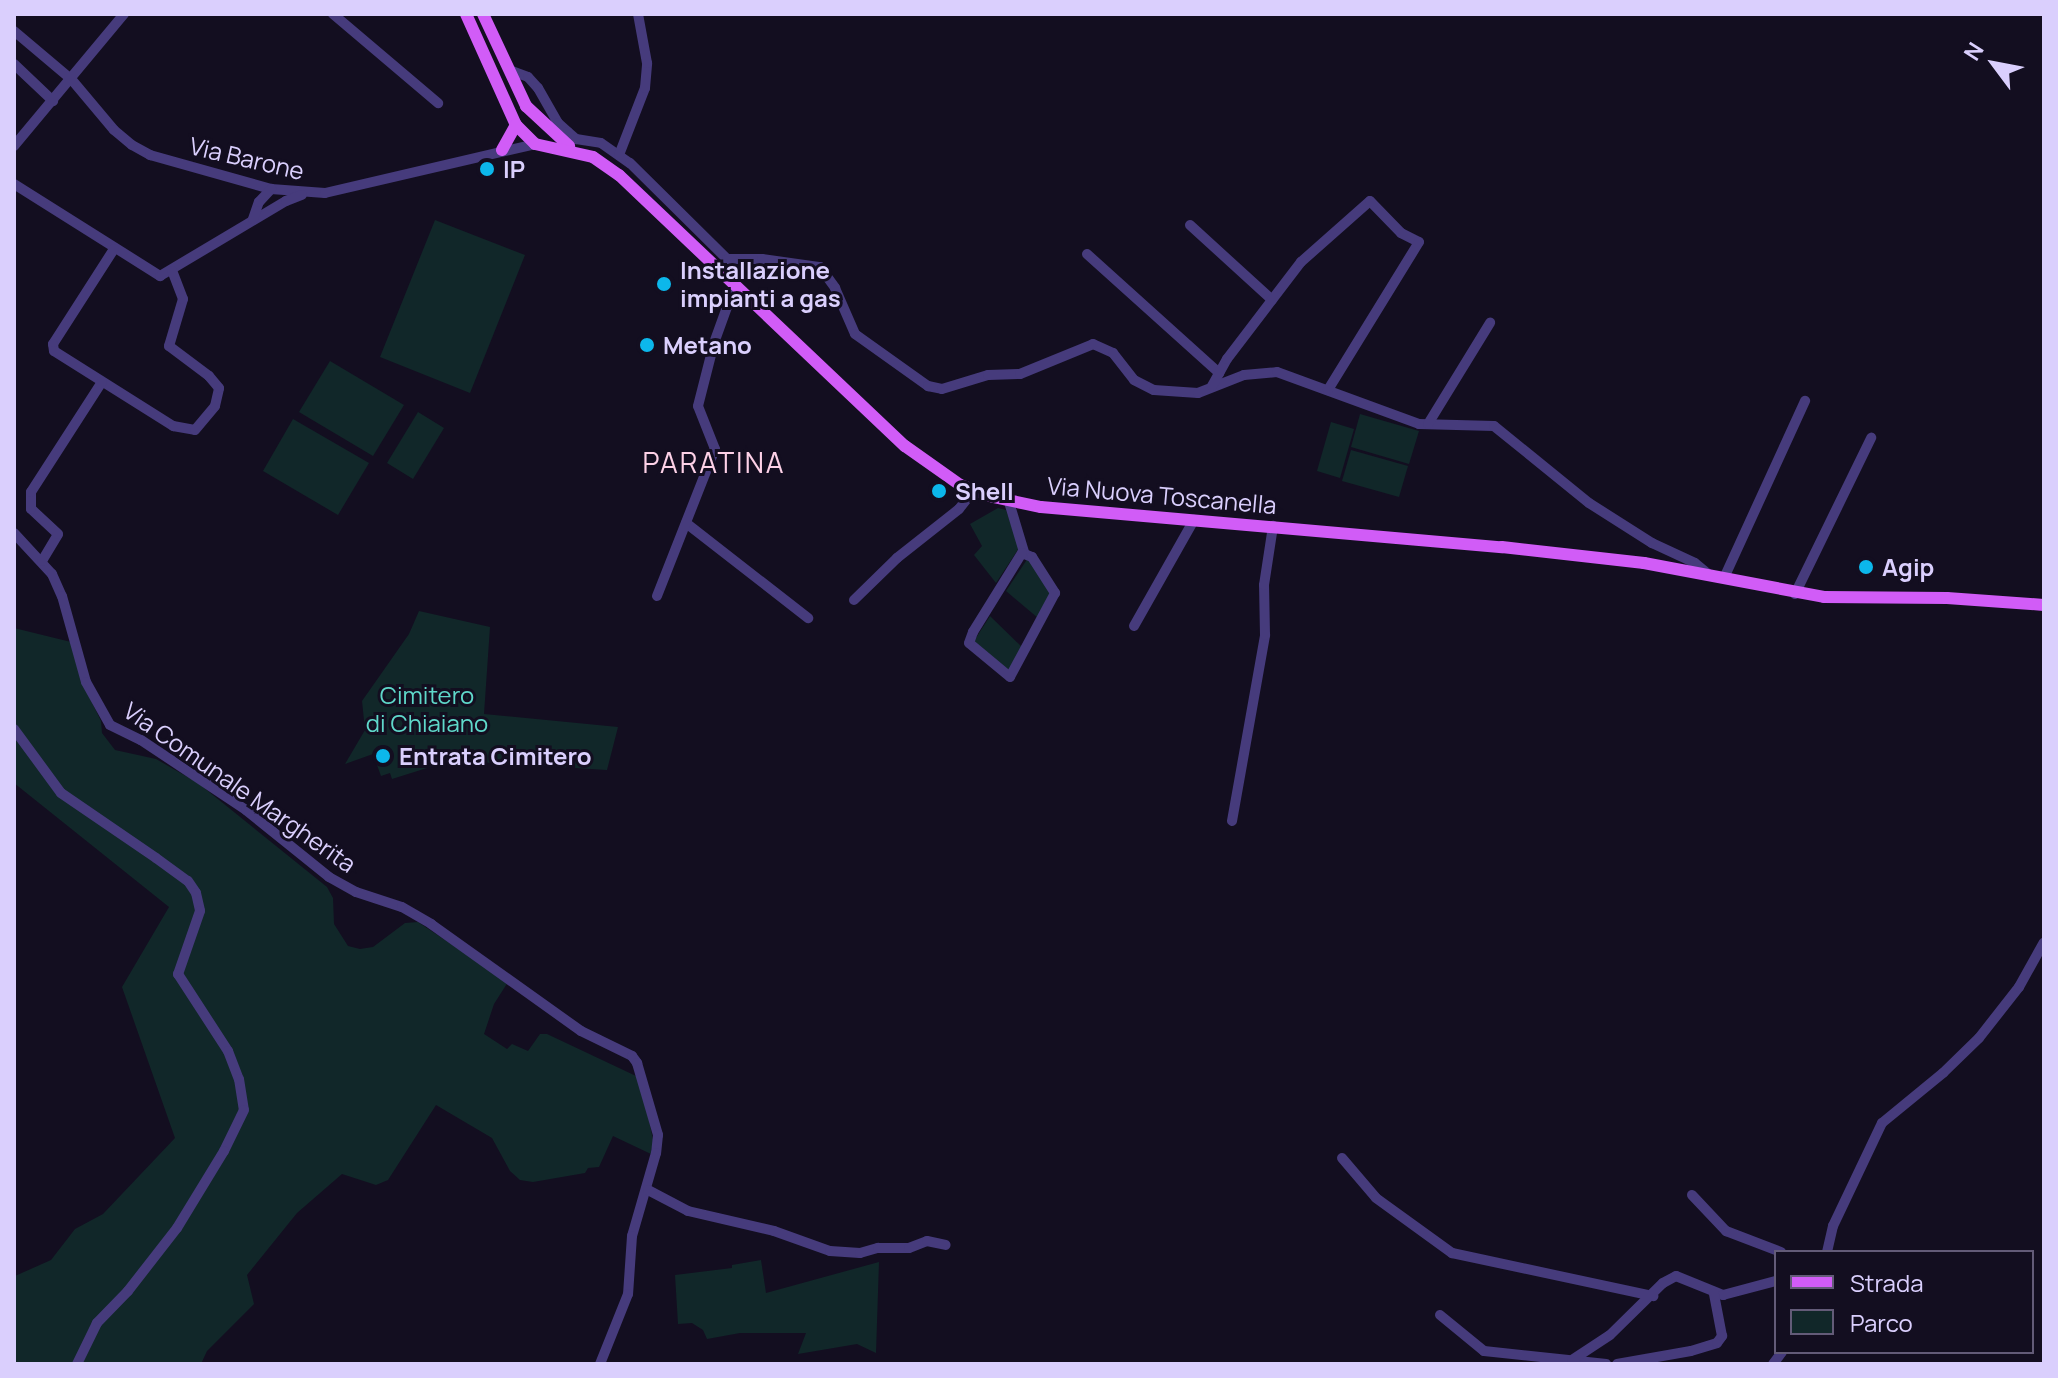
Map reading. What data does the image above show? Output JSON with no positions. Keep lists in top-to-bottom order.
{
  "streets": {
    "main road": ["Via Nuova Toscanella"],
    "street": ["Via Barone", "Via Comunale Margherita"]
  },
  "crossings": [
    ["Via Barone", "Via Nuova Toscanella"]
  ],
  "districts": ["PARATINA"],
  "parks": ["Cimitero di Chiaiano"],
  "places": [
    "IP",
    "Installazione impianti a gas",
    "Metano",
    "Shell",
    "Agip",
    "Entrata Cimitero"
  ],
  "legend": ["Strada", "Parco"],
  "north": "top left"
}
